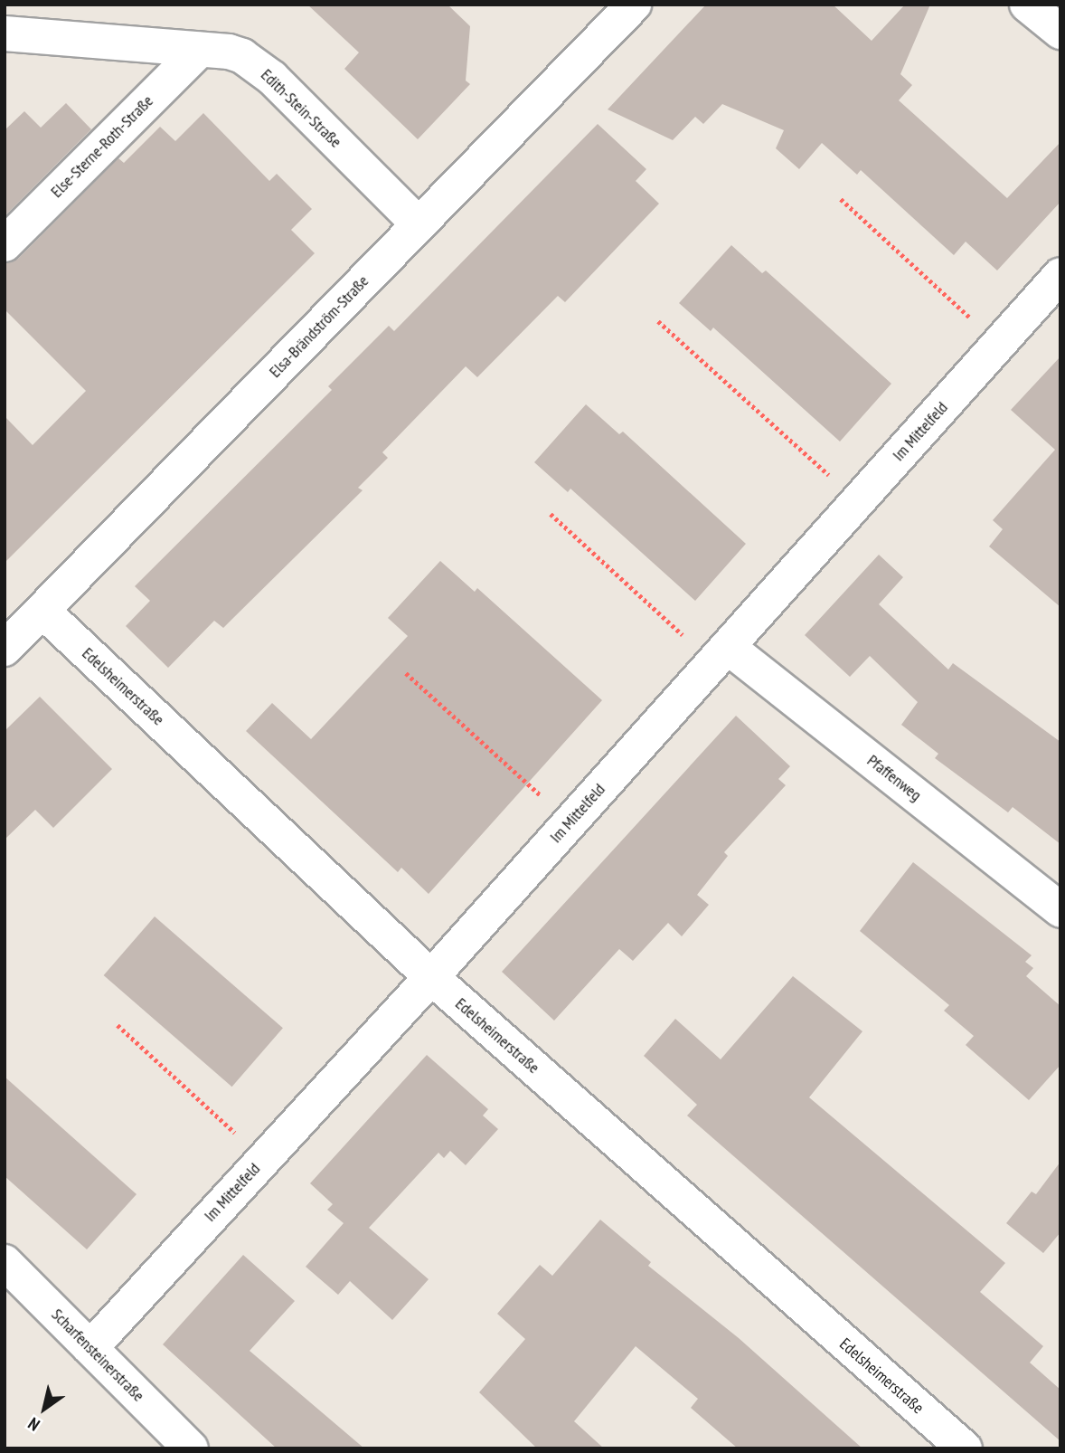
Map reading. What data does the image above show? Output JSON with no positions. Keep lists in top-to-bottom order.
{
  "streets": {
    "street": [
      "Edith-Stein-Straße",
      "Else-Sterne-Roth-Straße",
      "Elsa-Brändström-Straße",
      "Im Mittelfeld",
      "Edelsheimerstraße",
      "Pfaffenweg",
      "Scharfensteinerstraße"
    ]
  },
  "crossings": [
    ["Edith-Stein-Straße", "Else-Sterne-Roth-Straße"],
    ["Edith-Stein-Straße", "Elsa-Brändström-Straße"],
    ["Elsa-Brändström-Straße", "Edelsheimerstraße"],
    ["Im Mittelfeld", "Edelsheimerstraße"],
    ["Im Mittelfeld", "Pfaffenweg"],
    ["Im Mittelfeld", "Scharfensteinerstraße"]
  ],
  "north": "bottom left"
}
